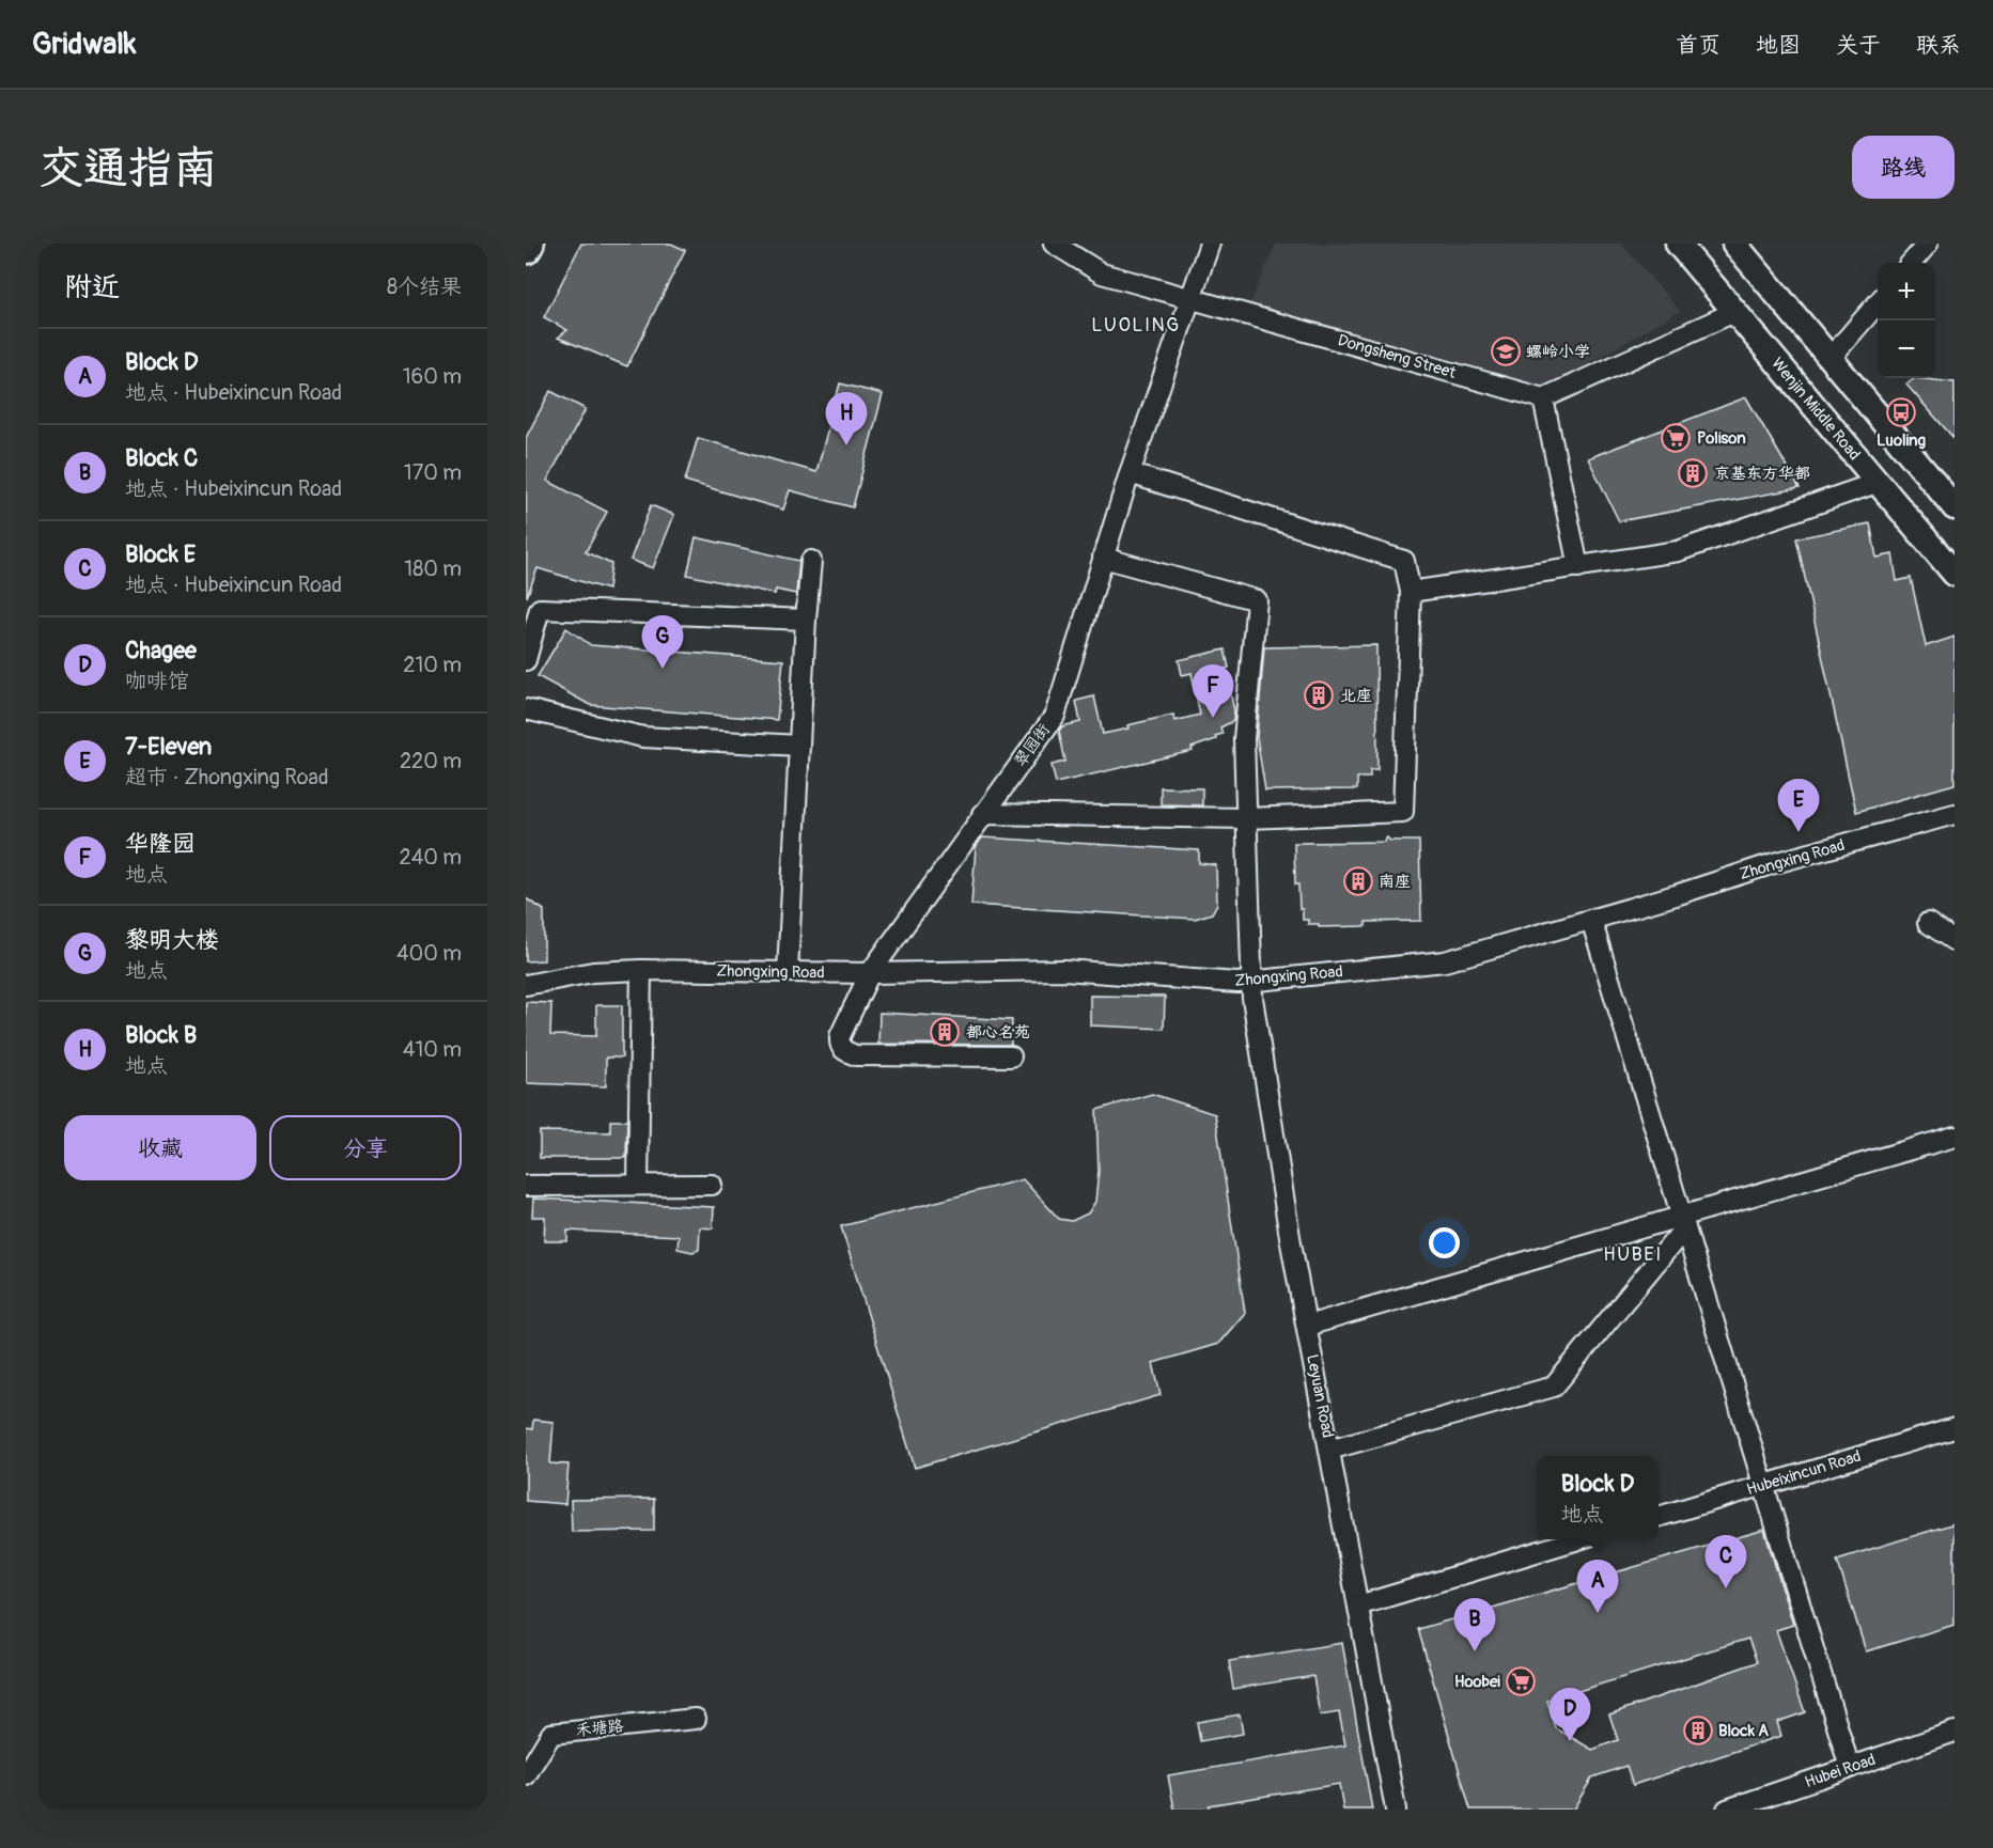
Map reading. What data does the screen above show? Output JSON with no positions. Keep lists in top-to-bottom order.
{
  "streets": {
    "main road": ["Wenjin Middle Road"],
    "street": [
      "Dongsheng Street",
      "翠园街",
      "Zhongxing Road",
      "Leyuan Road",
      "Hubeixincun Road",
      "禾塘路",
      "Hubei Road"
    ]
  },
  "crossings": [
    ["Dongsheng Street", "翠园街"],
    ["翠园街", "Zhongxing Road"],
    ["翠园街", "Leyuan Road"],
    ["Zhongxing Road", "Leyuan Road"]
  ],
  "districts": ["LUOLING", "HUBEI"],
  "places": {
    "school or university": ["螺岭小学"],
    "bus stop": ["Luoling"],
    "supermarket": ["Polison", "Hoobei"],
    "building": [
      "京基东方华都",
      "北座",
      "南座",
      "都心名苑",
      "Block A"
    ]
  },
  "page": {
    "header": "Gridwalk",
    "nav": [
      "首页",
      "地图",
      "关于",
      "联系"
    ],
    "buttons": [
      "路线",
      ["收藏", "分享"]
    ],
    "title": "交通指南",
    "heading": ["附近", "8个结果"],
    "map_buttons": ["+", "−"],
    "list": [
      {
        "mark": "A",
        "name": "Block D",
        "note": "地点 · Hubeixincun Road",
        "value": "160 m"
      },
      {
        "mark": "B",
        "name": "Block C",
        "note": "地点 · Hubeixincun Road",
        "value": "170 m"
      },
      {
        "mark": "C",
        "name": "Block E",
        "note": "地点 · Hubeixincun Road",
        "value": "180 m"
      },
      {
        "mark": "D",
        "name": "Chagee",
        "note": "咖啡馆",
        "value": "210 m"
      },
      {
        "mark": "E",
        "name": "7-Eleven",
        "note": "超市 · Zhongxing Road",
        "value": "220 m"
      },
      {
        "mark": "F",
        "name": "华隆园",
        "note": "地点",
        "value": "240 m"
      },
      {
        "mark": "G",
        "name": "黎明大楼",
        "note": "地点",
        "value": "400 m"
      },
      {
        "mark": "H",
        "name": "Block B",
        "note": "地点",
        "value": "410 m"
      }
    ],
    "pins": [
      "H",
      "G",
      "F",
      "E",
      "C",
      "A",
      "B",
      "D"
    ],
    "popup": ["Block D", "地点"]
  }
}
